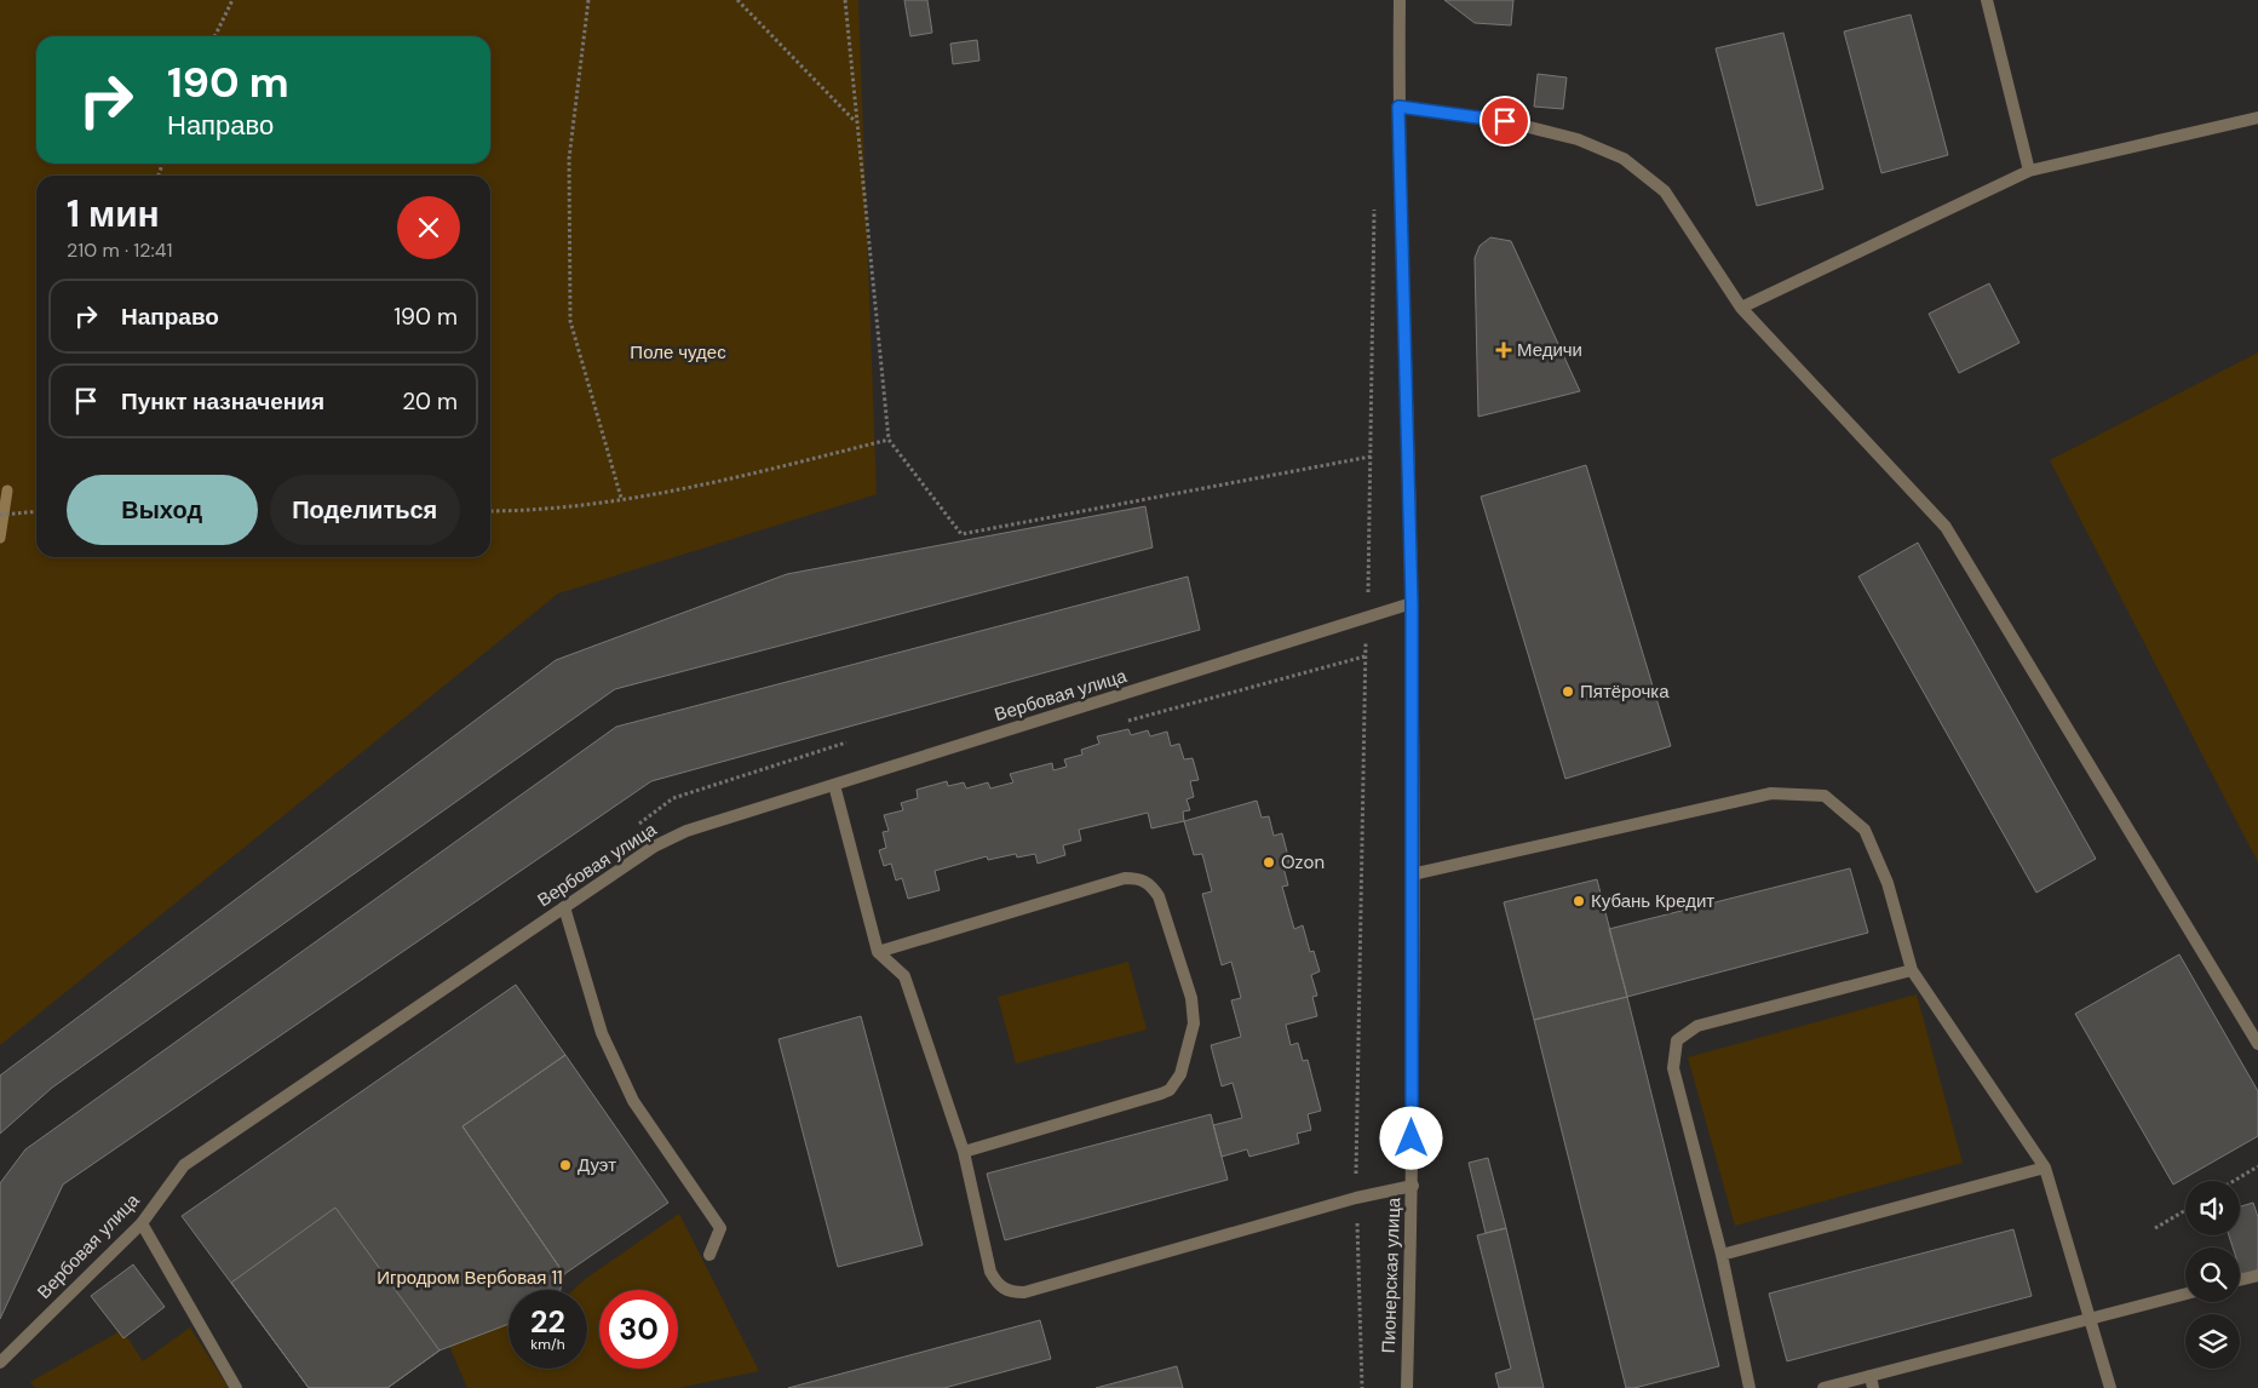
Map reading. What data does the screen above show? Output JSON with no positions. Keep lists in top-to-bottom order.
{
  "streets": {
    "street": ["Вербовая улица", "Пионерская улица"]
  },
  "crossings": [
    ["Вербовая улица", "Пионерская улица"]
  ],
  "parks": ["Поле чудес", "Игродром Вербовая 11"],
  "places": {
    "health": ["Медичи"],
    "other": [
      "Пятёрочка",
      "Ozon",
      "Кубань Кредит",
      "Дуэт"
    ]
  },
  "page": {
    "turn": ["190 m", "Направо"],
    "heading": ["1 мин", "210 m · 12:41"],
    "list": [
      {
        "name": "Направо",
        "value": "190 m"
      },
      {
        "name": "Пункт назначения",
        "value": "20 m"
      }
    ],
    "buttons": ["Выход", "Поделиться"],
    "speed": "22 km/h",
    "limit": "30"
  }
}
